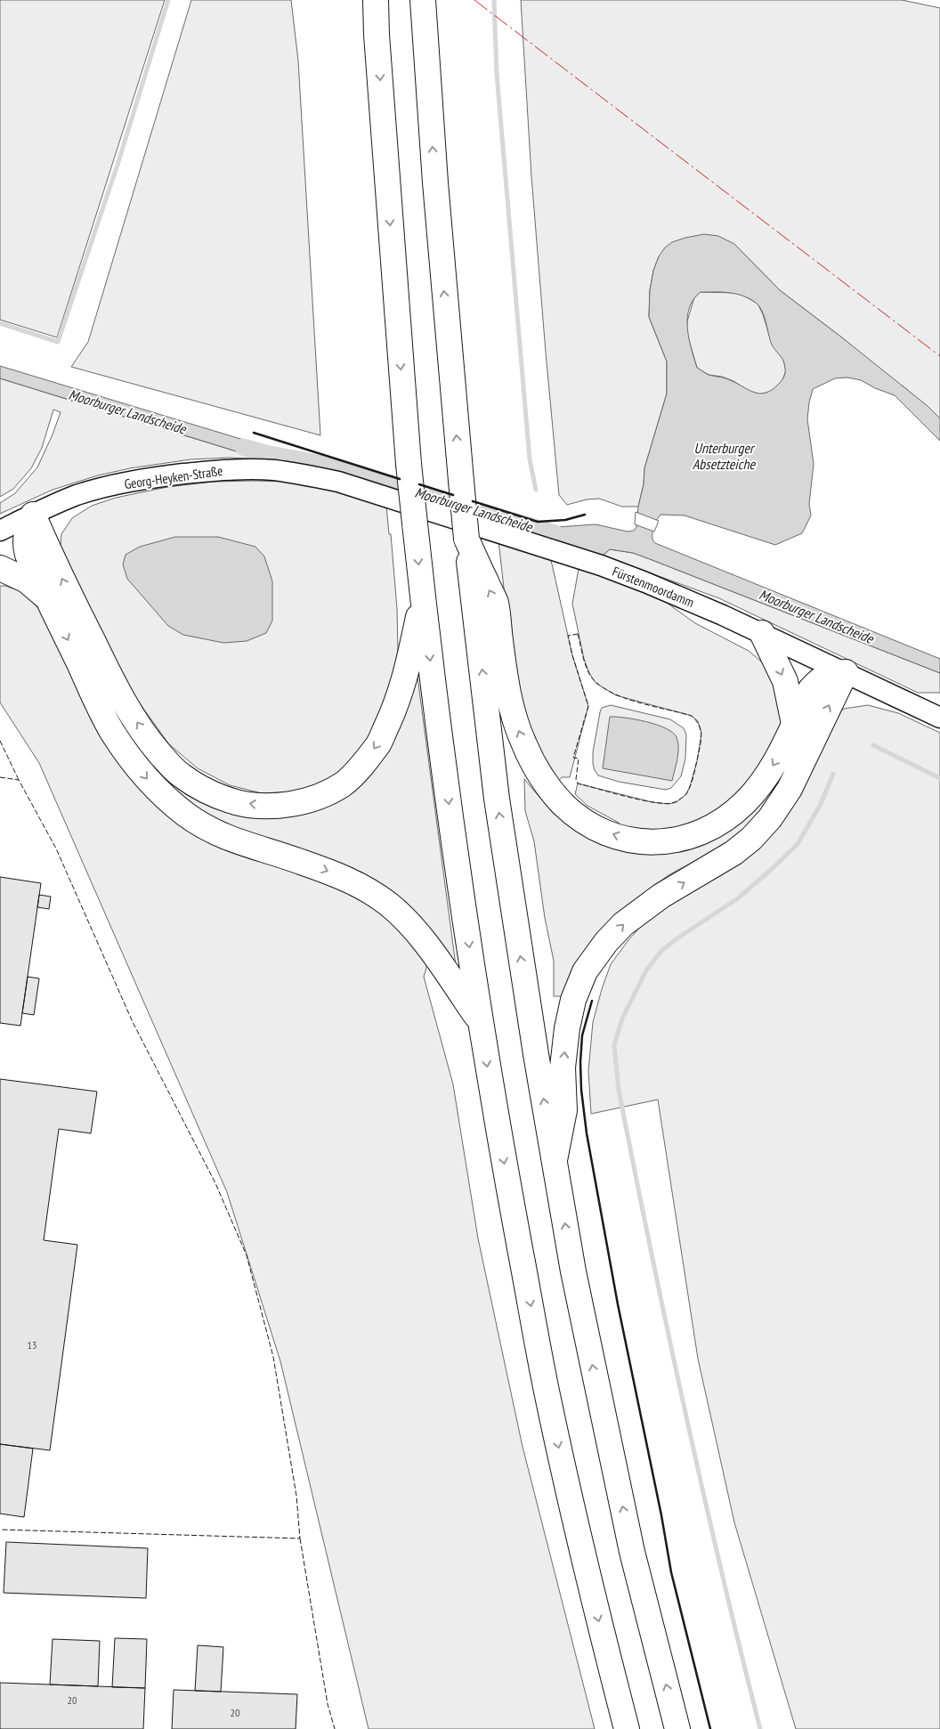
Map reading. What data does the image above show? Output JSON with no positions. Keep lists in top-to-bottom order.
{
  "streets": {
    "main road": ["Georg-Heyken-Straße", "Fürstenmoordamm"]
  },
  "crossings": [
    ["Georg-Heyken-Straße", "Fürstenmoordamm"]
  ],
  "water": ["Moorburger Landscheide", "Unterburger Absetzteiche"],
  "house_numbers": ["13", "20", "20"]
}
